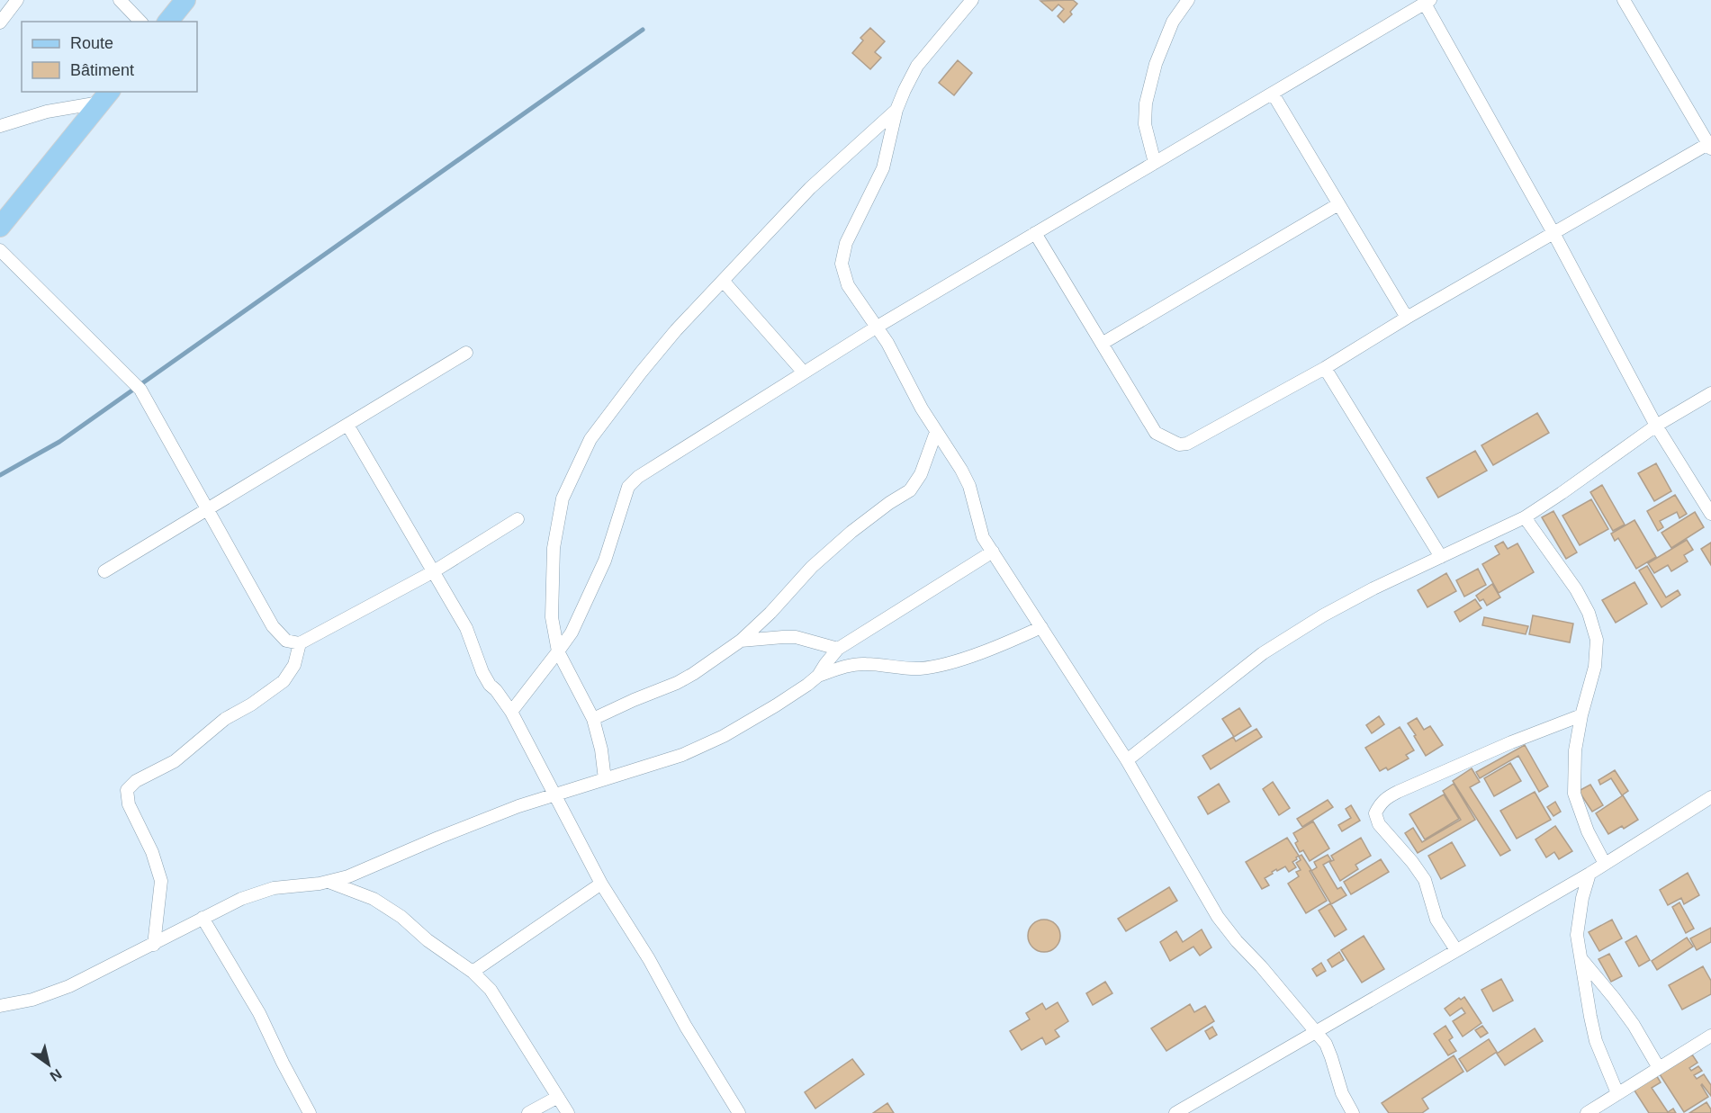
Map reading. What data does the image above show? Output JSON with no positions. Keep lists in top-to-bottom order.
{
  "legend": ["Route", "Bâtiment"],
  "north": "bottom right"
}
